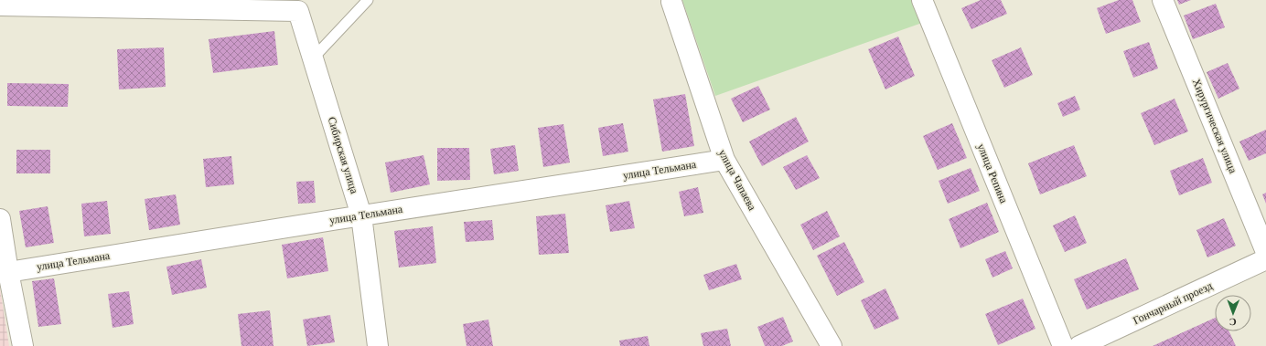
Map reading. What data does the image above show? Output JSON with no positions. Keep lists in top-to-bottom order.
{
  "streets": {
    "street": [
      "Хирургическая улица",
      "Сибирская улица",
      "улица Тельмана",
      "улица Репина",
      "улица Чапаева",
      "Гончарный проезд"
    ]
  },
  "crossings": [
    ["Сибирская улица", "улица Тельмана"],
    ["улица Тельмана", "улица Чапаева"]
  ],
  "north": "bottom"
}
